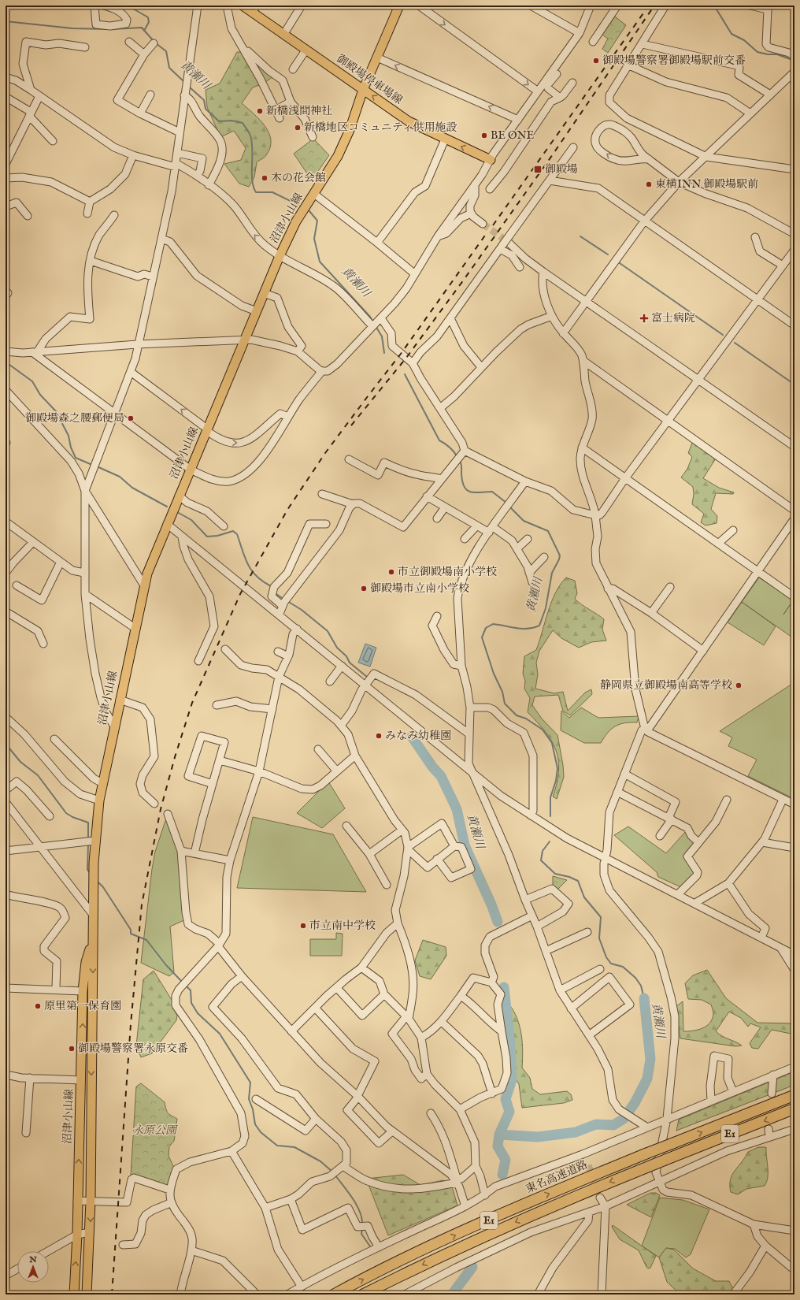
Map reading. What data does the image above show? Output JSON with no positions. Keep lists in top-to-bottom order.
{
  "streets": {
    "highway": ["E1", "東名高速道路"],
    "main road": ["御殿場停車場線", "沼津小山線"]
  },
  "crossings": [
    ["御殿場停車場線", "沼津小山線"]
  ],
  "one_way": ["御殿場停車場線"],
  "water": ["黄瀬川"],
  "parks": ["永原公園"],
  "places": {
    "other": [
      "御殿場警察署御殿場駅前交番",
      "新橋浅間神社",
      "新橋地区コミュニティ供用施設",
      "BE ONE",
      "木の花会館",
      "東横INN 御殿場駅前",
      "御殿場森之腰郵便局",
      "市立御殿場南小学校",
      "御殿場市立南小学校",
      "静岡県立御殿場南高等学校",
      "みなみ幼稚園",
      "市立南中学校",
      "原里第一保育園",
      "御殿場警察署永原交番"
    ],
    "transit": ["御殿場"],
    "health": ["富士病院"]
  },
  "north": "top"
}
